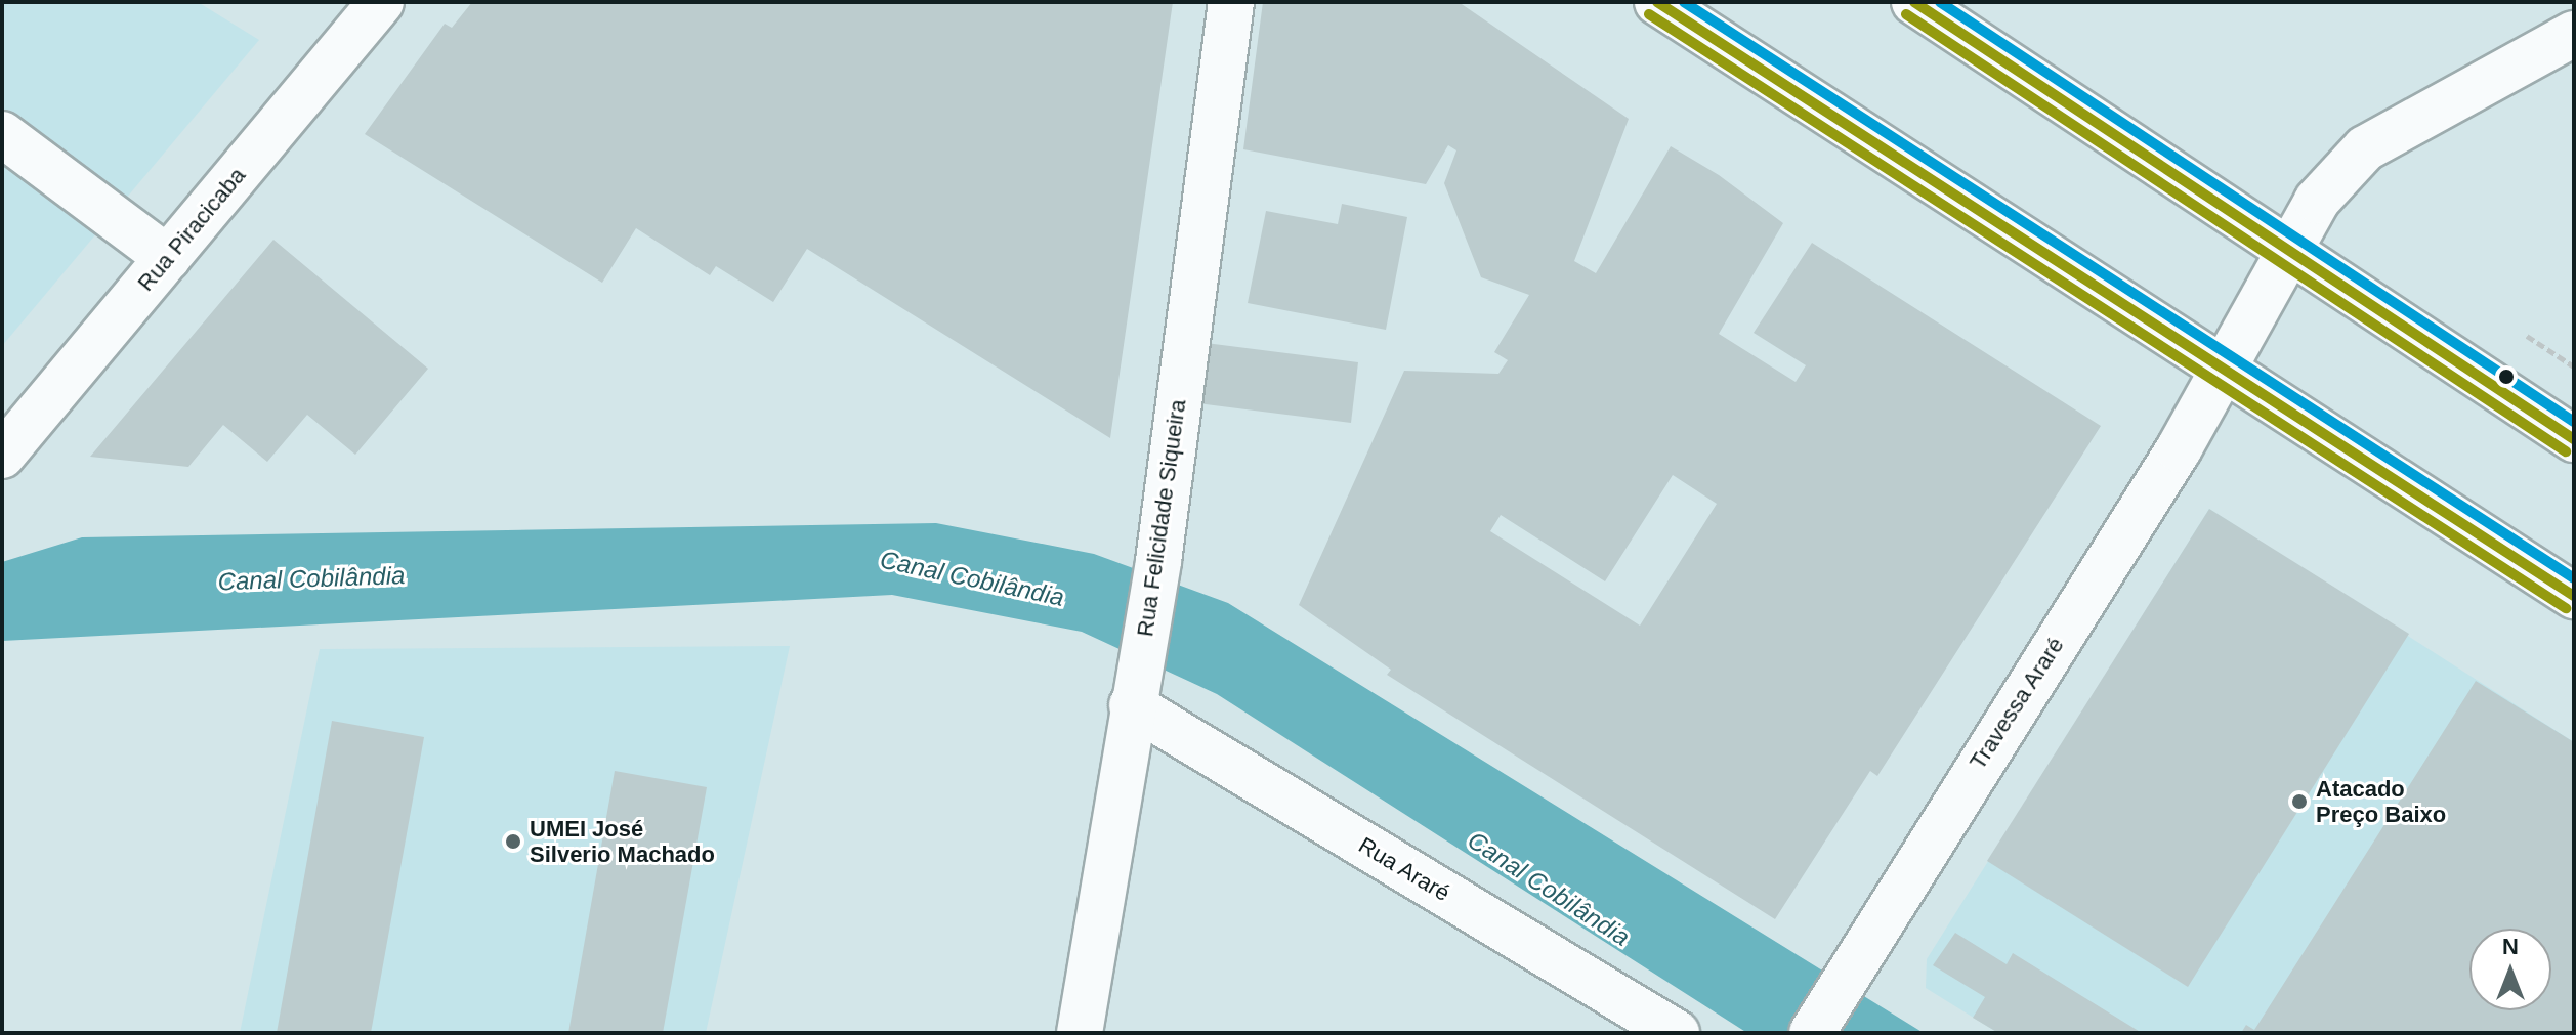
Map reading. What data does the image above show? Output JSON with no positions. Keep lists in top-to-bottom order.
{
  "streets": {
    "street": [
      "Rua Piracicaba",
      "Rua Felicidade Siqueira",
      "Travessa Araré",
      "Rua Araré"
    ]
  },
  "crossings": [
    ["Rua Felicidade Siqueira", "Rua Araré"]
  ],
  "water": ["Canal Cobilândia"],
  "places": ["Atacado Preço Baixo", "UMEI José Silverio Machado"],
  "north": "top"
}
